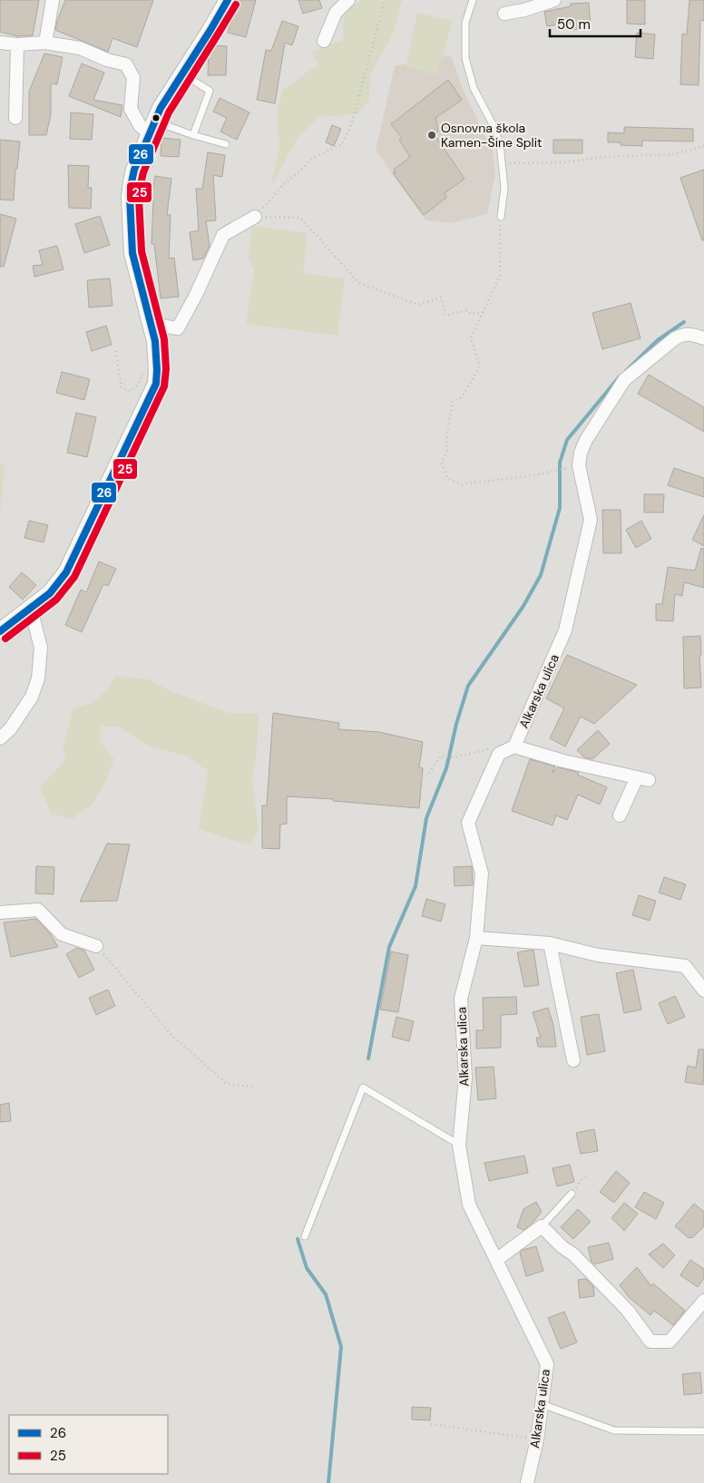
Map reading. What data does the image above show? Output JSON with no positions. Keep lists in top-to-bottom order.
{
  "streets": {
    "street": ["Alkarska ulica"]
  },
  "places": ["Osnovna škola Kamen-Šine Split"],
  "lines": ["transit line 26", "transit line 25"],
  "legend": ["26", "25"],
  "scale_bar": "50 m"
}
